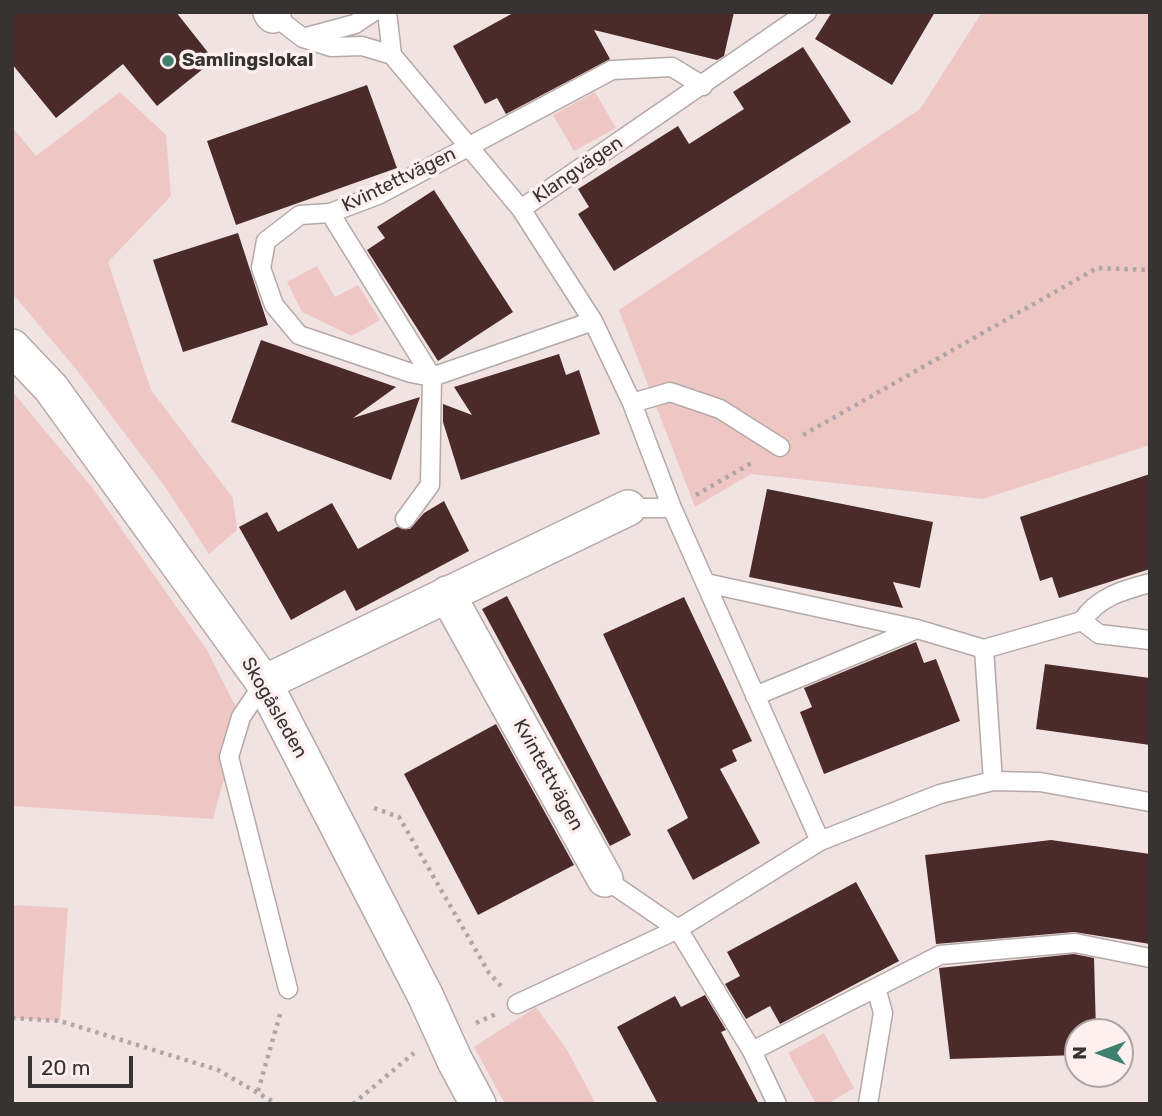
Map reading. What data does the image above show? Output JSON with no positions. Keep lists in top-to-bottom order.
{
  "streets": {
    "street": ["Kvintettvägen", "Skogåsleden"],
    "lane": ["Klangvägen"]
  },
  "crossings": [
    ["Klangvägen", "Kvintettvägen"]
  ],
  "places": ["Samlingslokal"],
  "scale_bar": "20 m",
  "north": "left"
}
